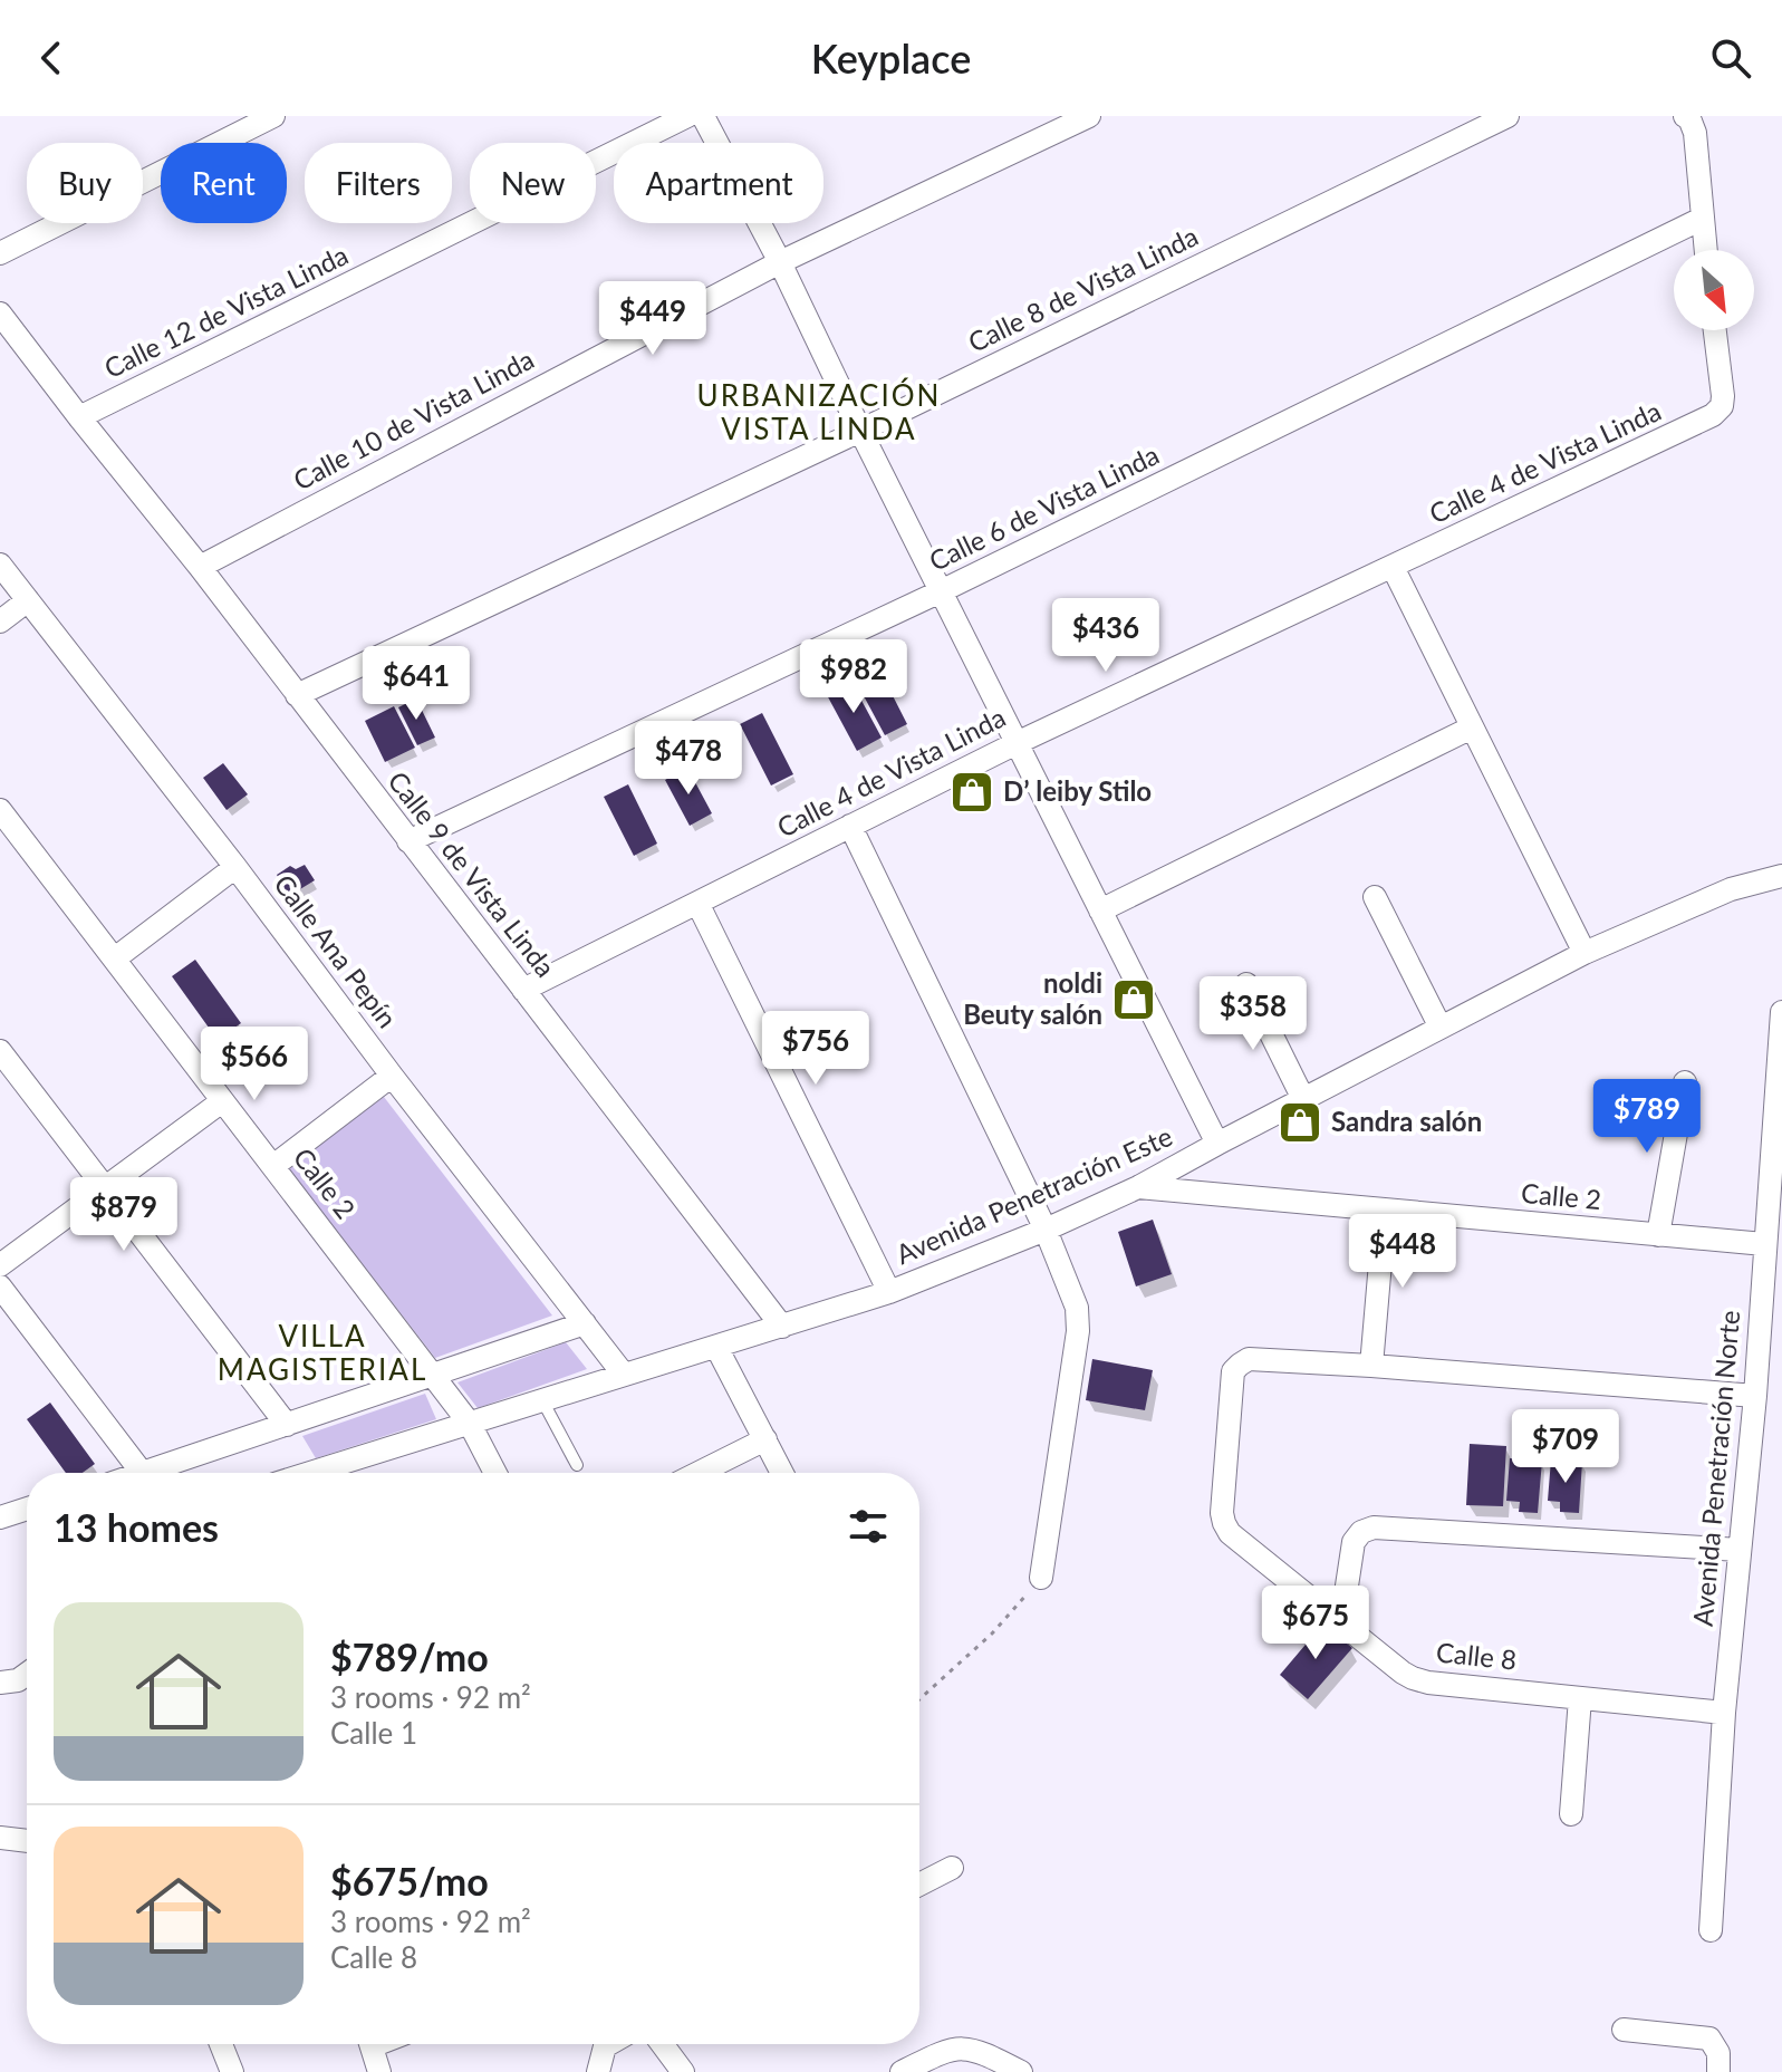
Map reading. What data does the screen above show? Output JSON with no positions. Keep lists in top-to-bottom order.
{
  "streets": {
    "street": [
      "Calle 8 de Vista Linda",
      "Calle 12 de Vista Linda",
      "Calle 10 de Vista Linda",
      "Calle 4 de Vista Linda",
      "Calle 6 de Vista Linda",
      "Calle 9 de Vista Linda",
      "Calle Ana Pepín",
      "Calle 2",
      "Avenida Penetración Este",
      "Avenida Penetración Norte",
      "Calle 8"
    ]
  },
  "crossings": [
    ["Calle 8 de Vista Linda", "Calle 9 de Vista Linda"],
    ["Calle 12 de Vista Linda", "Calle 9 de Vista Linda"],
    ["Calle 10 de Vista Linda", "Calle 9 de Vista Linda"],
    ["Calle 4 de Vista Linda", "Calle 9 de Vista Linda"],
    ["Calle 6 de Vista Linda", "Calle 9 de Vista Linda"],
    ["Calle 9 de Vista Linda", "Avenida Penetración Este"],
    ["Calle Ana Pepín", "Avenida Penetración Este"],
    ["Calle 2", "Avenida Penetración Este"],
    ["Calle 2", "Avenida Penetración Norte"],
    ["Avenida Penetración Norte", "Calle 8"]
  ],
  "districts": ["URBANIZACIÓN VISTA LINDA", "VILLA MAGISTERIAL"],
  "places": {
    "shop": ["D’ leiby Stilo", "noldi Beuty salón", "Sandra salón"]
  },
  "north": "bottom right",
  "page": {
    "header": "Keyplace",
    "chip": [
      "Buy",
      "Rent",
      "Filters",
      "New",
      "Apartment"
    ],
    "price": [
      "$449",
      "$436",
      "$982",
      "$641",
      "$478",
      "$358",
      "$756",
      "$566",
      "$789",
      "$879",
      "$448",
      "$709",
      "$675"
    ],
    "heading": "13 homes",
    "list": [
      {
        "name": "$789/mo",
        "note": "3 rooms · 92 m² · Calle 1"
      },
      {
        "name": "$675/mo",
        "note": "3 rooms · 92 m² · Calle 8"
      }
    ]
  }
}
